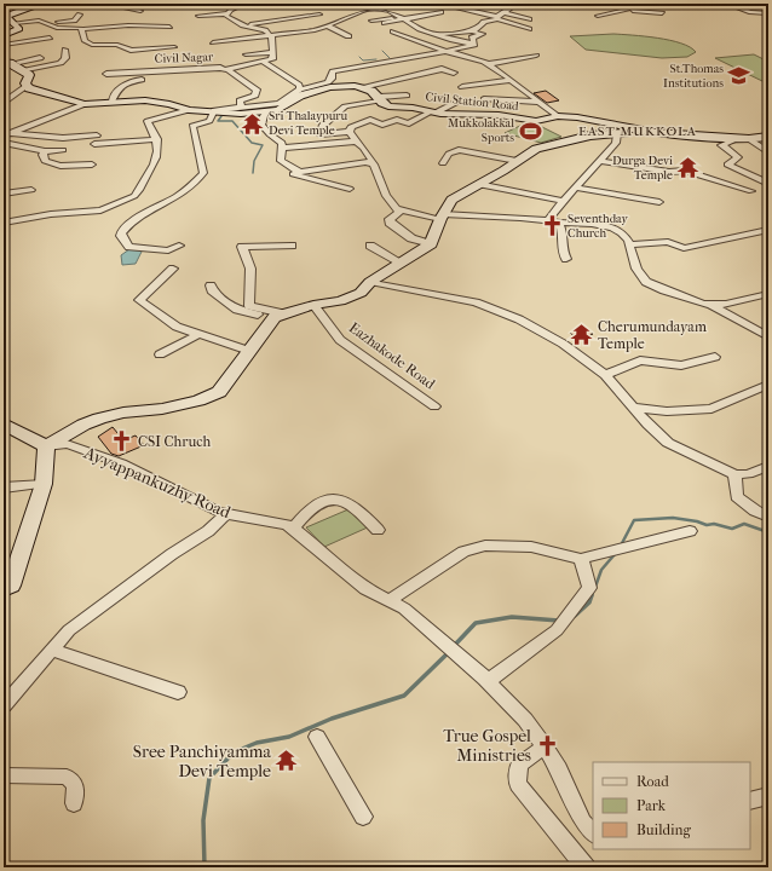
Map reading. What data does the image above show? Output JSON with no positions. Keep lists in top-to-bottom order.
{
  "streets": {
    "main road": ["Civil Station Road"],
    "street": ["Civil Nagar", "Eazhakode Road", "Ayyappankuzhy Road"]
  },
  "districts": ["EAST MUKKOLA"],
  "places": {
    "school or university": ["St.Thomas Institutions"],
    "temple": [
      "Sri Thalaypuru Devi Temple",
      "Durga Devi Temple",
      "Cherumundayam Temple",
      "Sree Panchiyamma Devi Temple"
    ],
    "sports": ["Mukkolakkal Sports"],
    "church": ["Seventhday Church", "CSI Chruch", "True Gospel Ministries"]
  },
  "legend": ["Road", "Park", "Building"]
}
